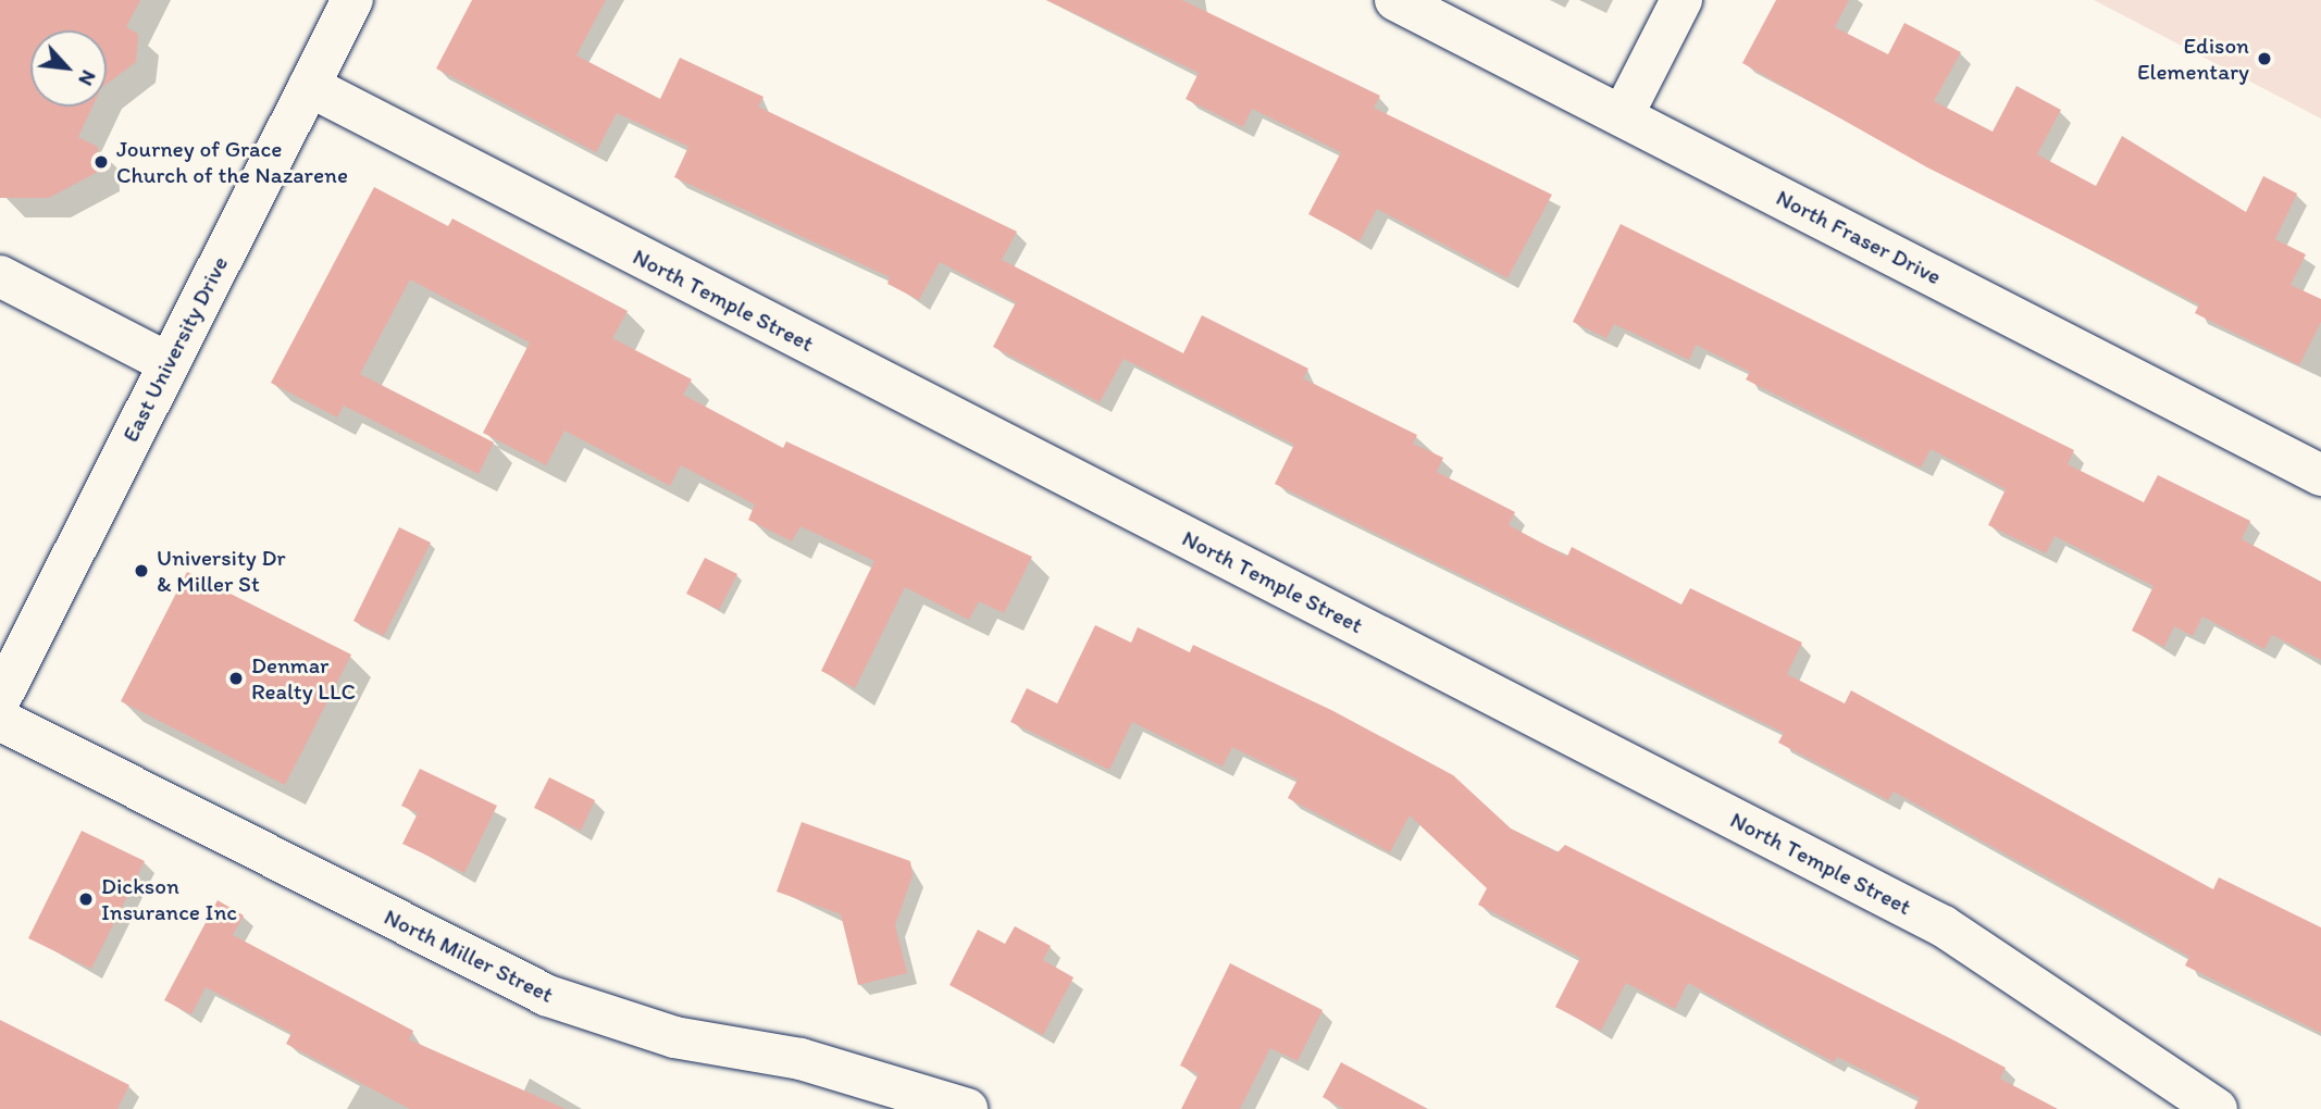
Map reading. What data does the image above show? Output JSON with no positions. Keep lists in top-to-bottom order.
{
  "streets": {
    "street": [
      "North Fraser Drive",
      "North Temple Street",
      "East University Drive",
      "North Miller Street"
    ]
  },
  "crossings": [
    ["North Temple Street", "East University Drive"]
  ],
  "places": [
    "Edison Elementary",
    "Journey of Grace Church of the Nazarene",
    "University Dr & Miller St",
    "Denmar Realty LLC",
    "Dickson Insurance Inc"
  ],
  "north": "bottom right"
}
